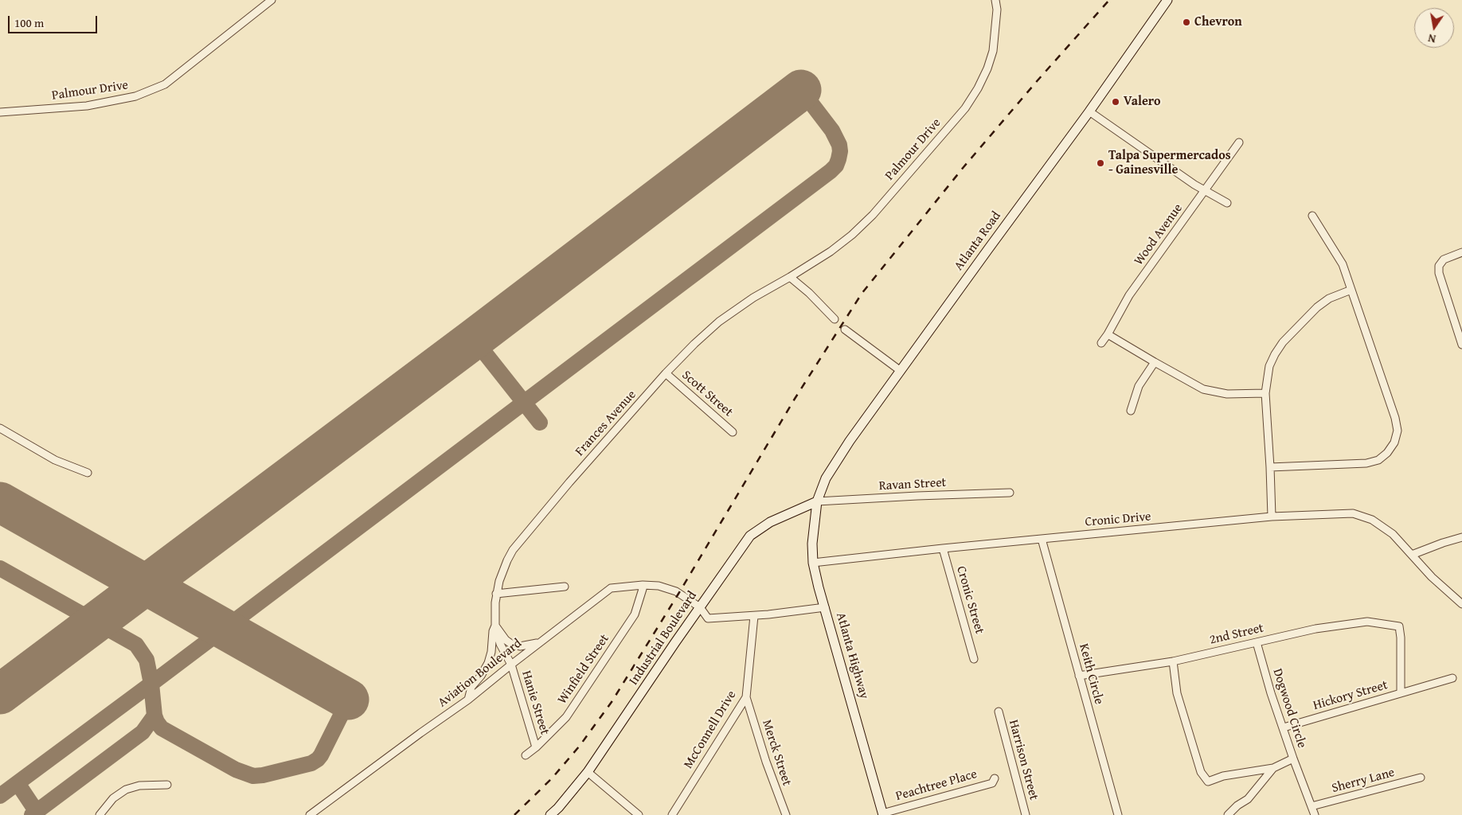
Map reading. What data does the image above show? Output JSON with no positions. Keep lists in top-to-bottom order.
{
  "streets": {
    "main road": ["Atlanta Road", "Industrial Boulevard", "Atlanta Highway"],
    "street": [
      "Palmour Drive",
      "Wood Avenue",
      "Scott Street",
      "Frances Avenue",
      "Ravan Street",
      "Cronic Drive",
      "Cronic Street",
      "2nd Street",
      "Winfield Street",
      "Aviation Boulevard",
      "Keith Circle",
      "Hickory Street",
      "Hanie Street",
      "Dogwood Circle",
      "McConnell Drive",
      "Merck Street",
      "Harrison Street",
      "Sherry Lane",
      "Peachtree Place"
    ]
  },
  "crossings": [
    ["Palmour Drive", "Frances Avenue"],
    ["Atlanta Road", "Ravan Street"],
    ["Atlanta Road", "Industrial Boulevard"],
    ["Atlanta Road", "Atlanta Highway"],
    ["Scott Street", "Frances Avenue"],
    ["Frances Avenue", "Aviation Boulevard"],
    ["Frances Avenue", "Hanie Street"],
    ["Ravan Street", "Industrial Boulevard"],
    ["Ravan Street", "Atlanta Highway"],
    ["Cronic Drive", "Cronic Street"],
    ["Cronic Drive", "Atlanta Highway"],
    ["Cronic Drive", "Keith Circle"],
    ["2nd Street", "Keith Circle"],
    ["2nd Street", "Hickory Street"],
    ["2nd Street", "Dogwood Circle"],
    ["Industrial Boulevard", "Atlanta Highway"],
    ["Industrial Boulevard", "Aviation Boulevard"],
    ["Atlanta Highway", "Peachtree Place"],
    ["Winfield Street", "Aviation Boulevard"],
    ["Winfield Street", "Hanie Street"],
    ["Aviation Boulevard", "Hanie Street"],
    ["Hickory Street", "Dogwood Circle"],
    ["McConnell Drive", "Merck Street"]
  ],
  "places": ["Chevron", "Valero", "Talpa Supermercados - Gainesville"],
  "scale_bar": "100 m",
  "north": "bottom"
}
